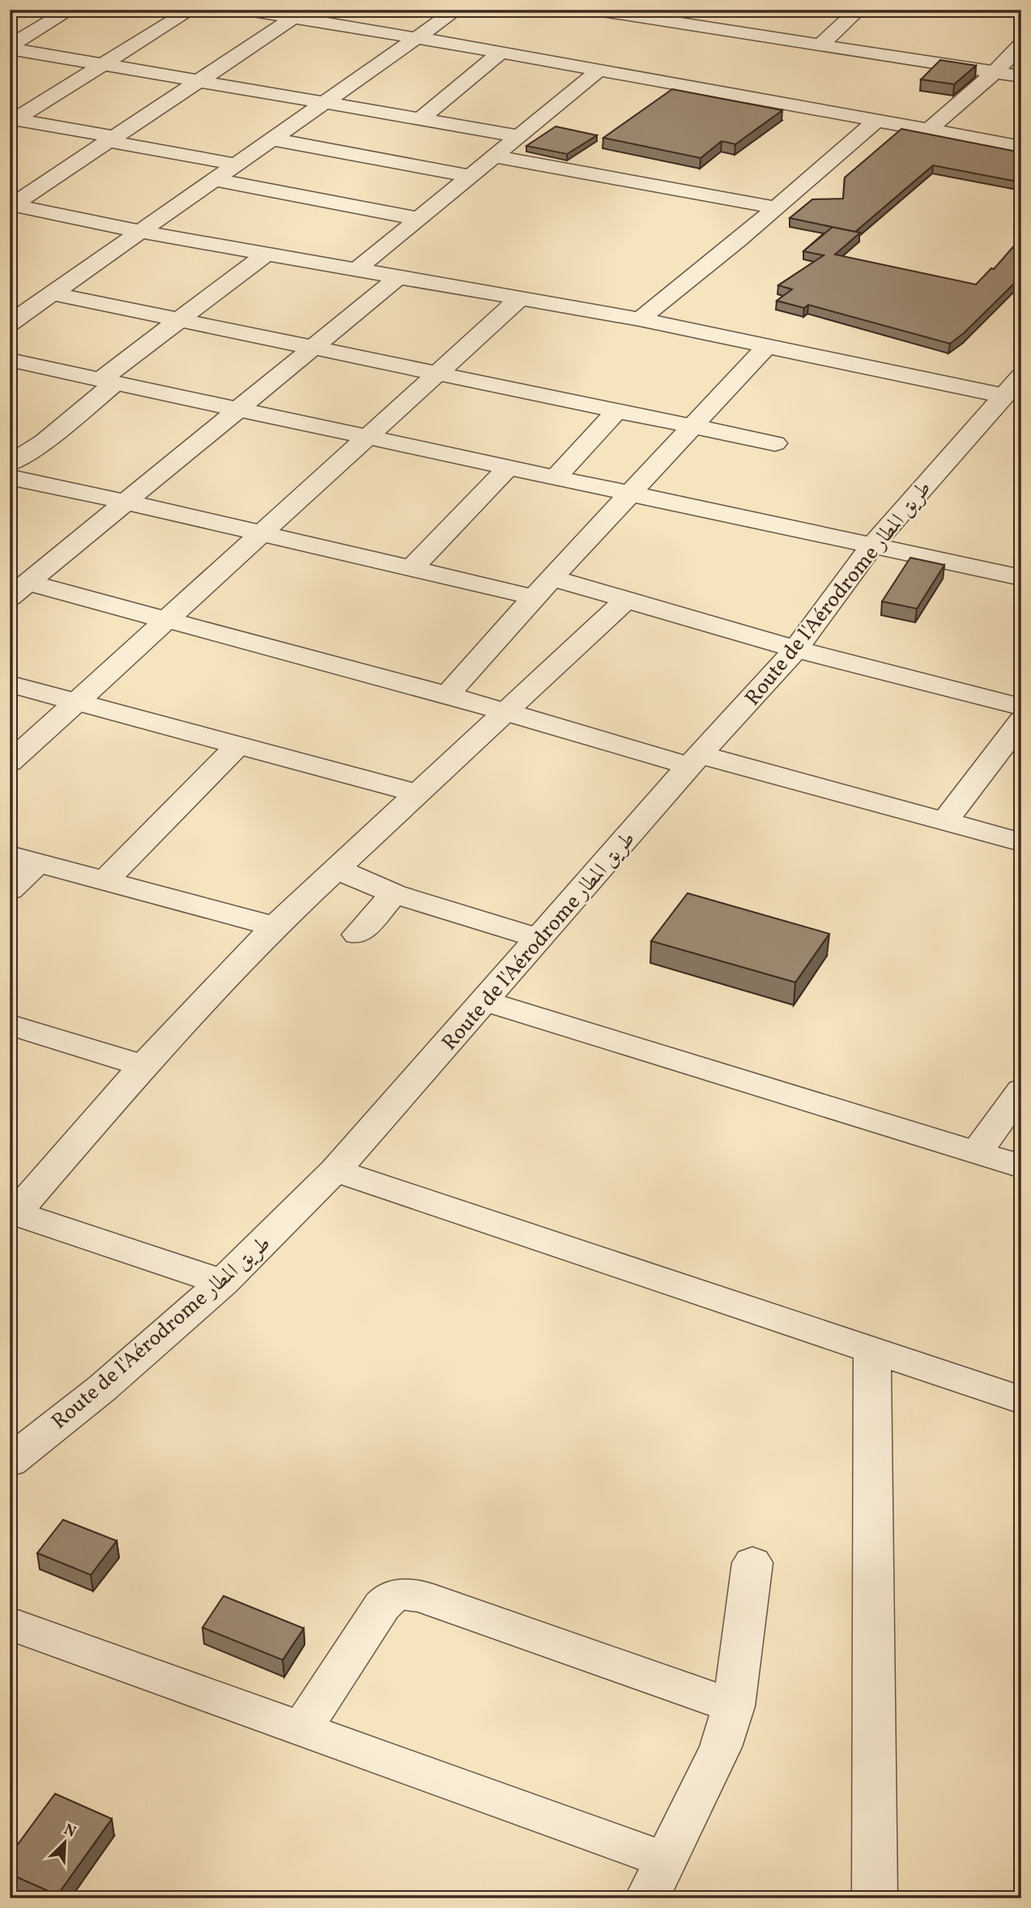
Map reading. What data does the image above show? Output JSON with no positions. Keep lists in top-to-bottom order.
{
  "streets": {
    "street": ["Route de l'Aérodrome طريق المطار"]
  },
  "north": "top right"
}
